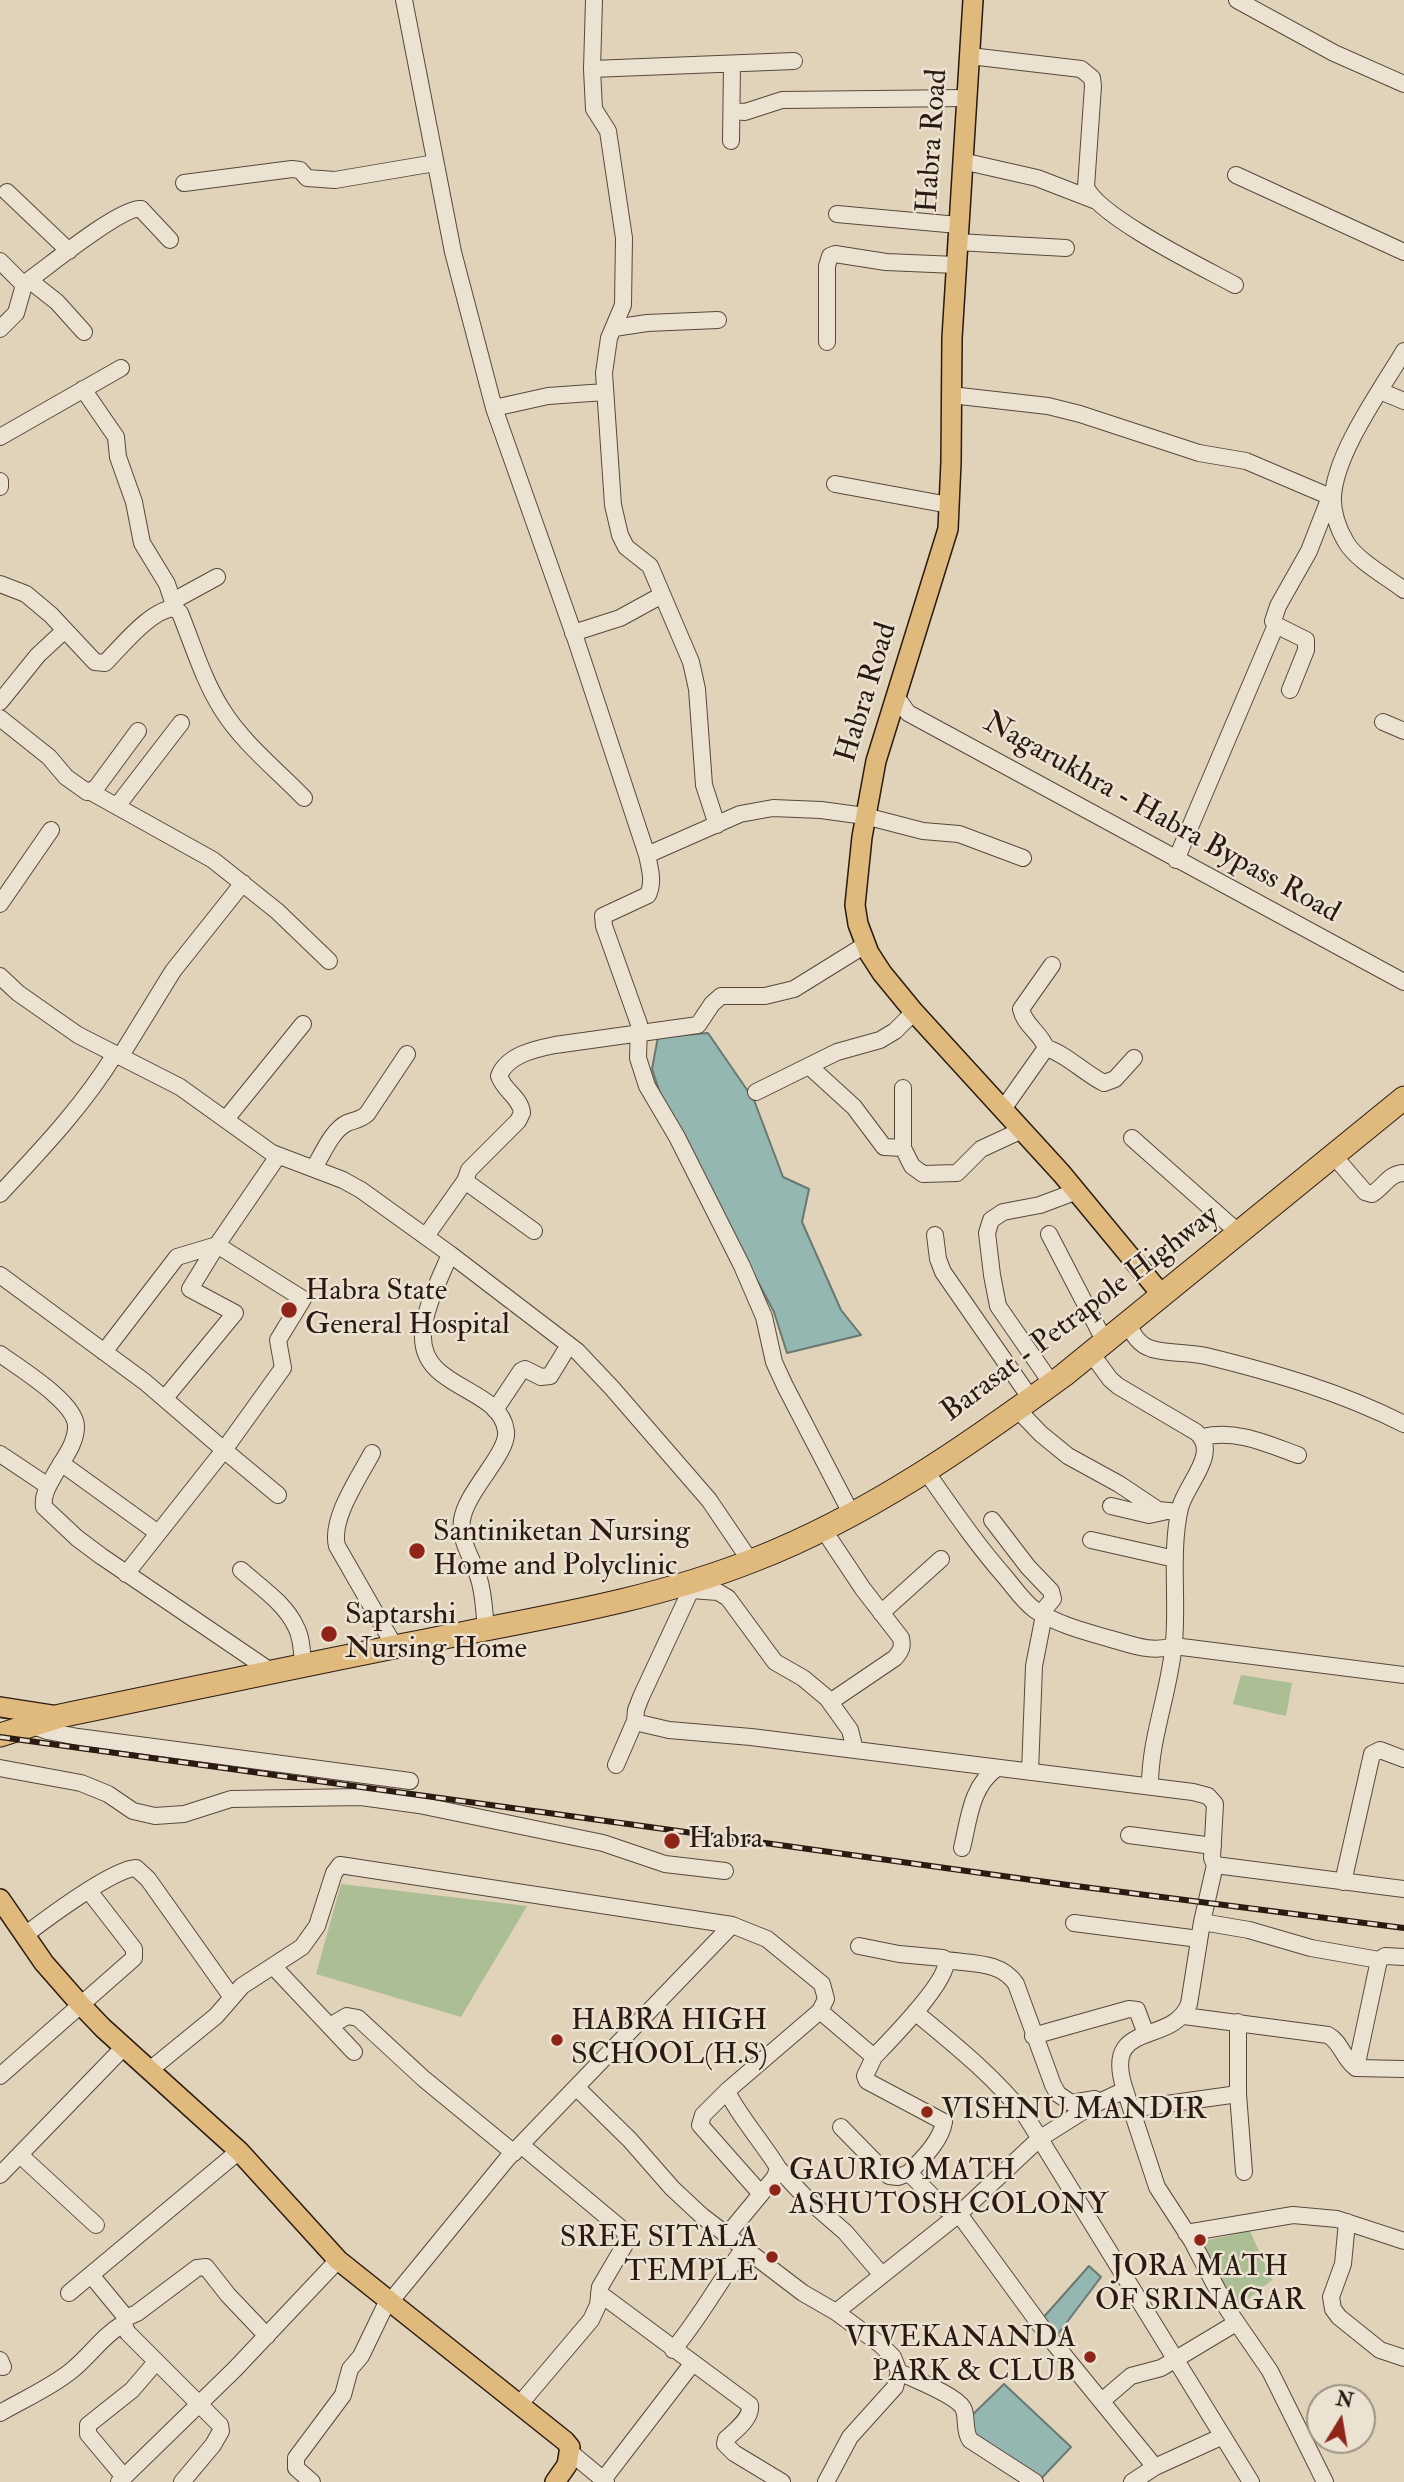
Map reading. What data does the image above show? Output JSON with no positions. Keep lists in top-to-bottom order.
{
  "streets": {
    "highway": ["Barasat - Petrapole Highway"],
    "main road": ["Habra Road"],
    "street": ["Nagarukhra - Habra Bypass Road"]
  },
  "crossings": [
    ["Habra Road", "Nagarukhra - Habra Bypass Road"],
    ["Habra Road", "Barasat - Petrapole Highway"]
  ],
  "places": [
    "Habra State General Hospital",
    "Santiniketan Nursing Home and Polyclinic",
    "Saptarshi Nursing Home",
    "Habra",
    "HABRA HIGH SCHOOL(H.S)",
    "VISHNU MANDIR",
    "GAURIO MATH ASHUTOSH COLONY",
    "JORA MATH OF SRINAGAR",
    "SREE SITALA TEMPLE",
    "VIVEKANANDA PARK & CLUB"
  ],
  "north": "top"
}
